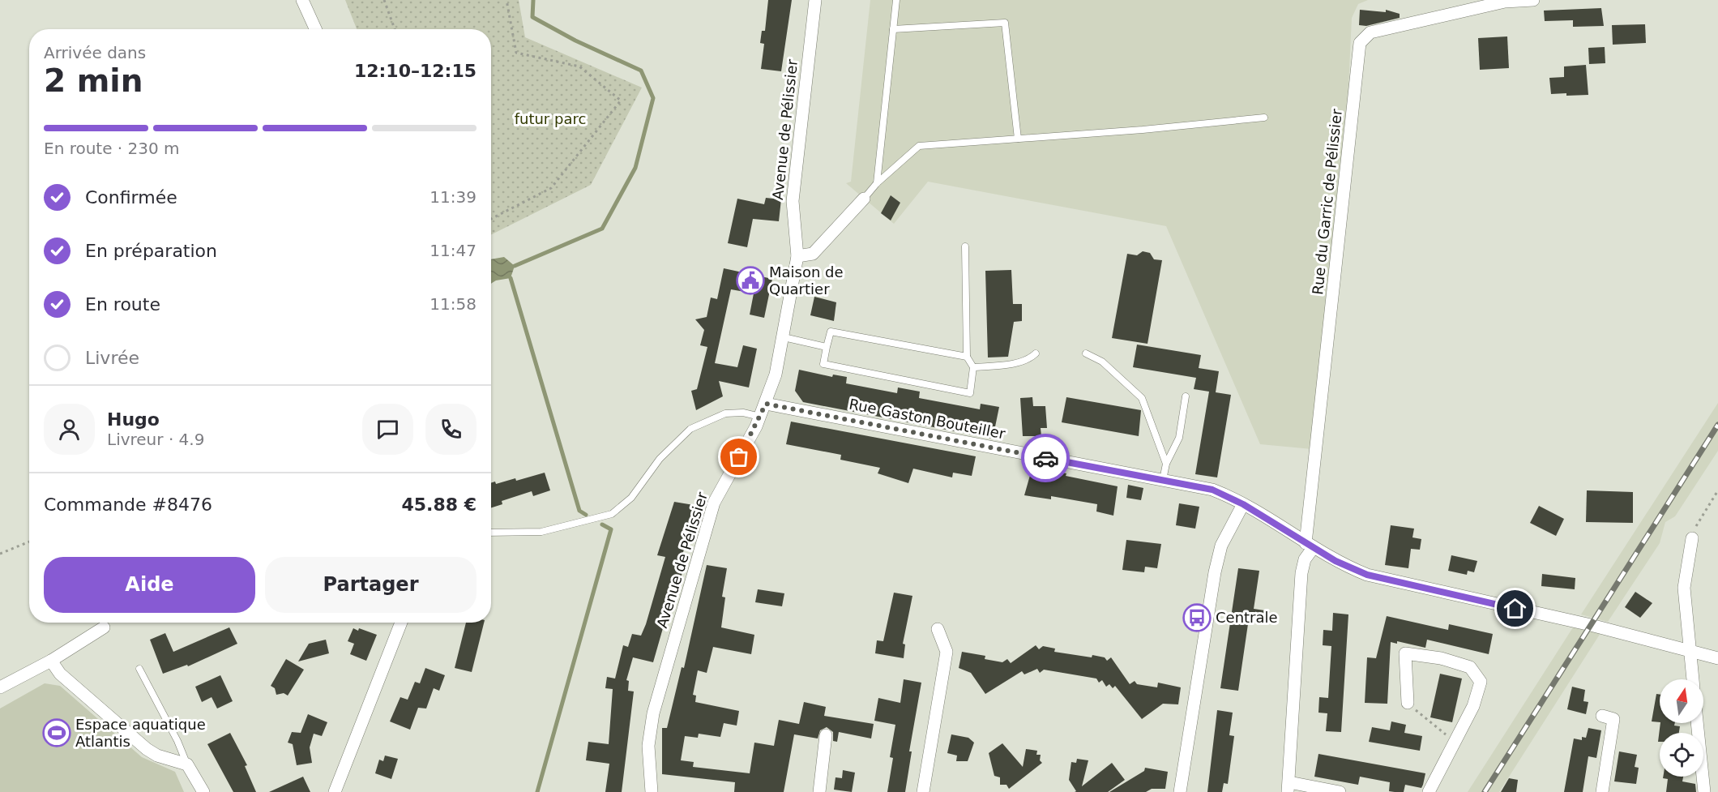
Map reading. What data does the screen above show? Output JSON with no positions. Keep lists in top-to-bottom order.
{
  "streets": {
    "street": ["Avenue de Pélissier", "Rue du Garric de Pélissier", "Rue Gaston Bouteiller"]
  },
  "crossings": [
    ["Avenue de Pélissier", "Rue Gaston Bouteiller"],
    ["Rue du Garric de Pélissier", "Rue Gaston Bouteiller"]
  ],
  "parks": ["futur parc"],
  "places": {
    "public building": ["Maison de Quartier"],
    "bus stop": ["Centrale"],
    "sports": ["Espace aquatique Atlantis"]
  },
  "north": "top",
  "page": {
    "heading": ["2 min", "Arrivée dans", "12:10–12:15"],
    "panel": [
      "Hugo",
      "Livreur · 4.9",
      "Commande #8476",
      "45.88 €"
    ],
    "bar": "En route · 230 m",
    "list": [
      ["Confirmée", "11:39"],
      ["En préparation", "11:47"],
      ["En route", "11:58"],
      "Livrée"
    ],
    "buttons": ["Aide", "Partager"]
  }
}
